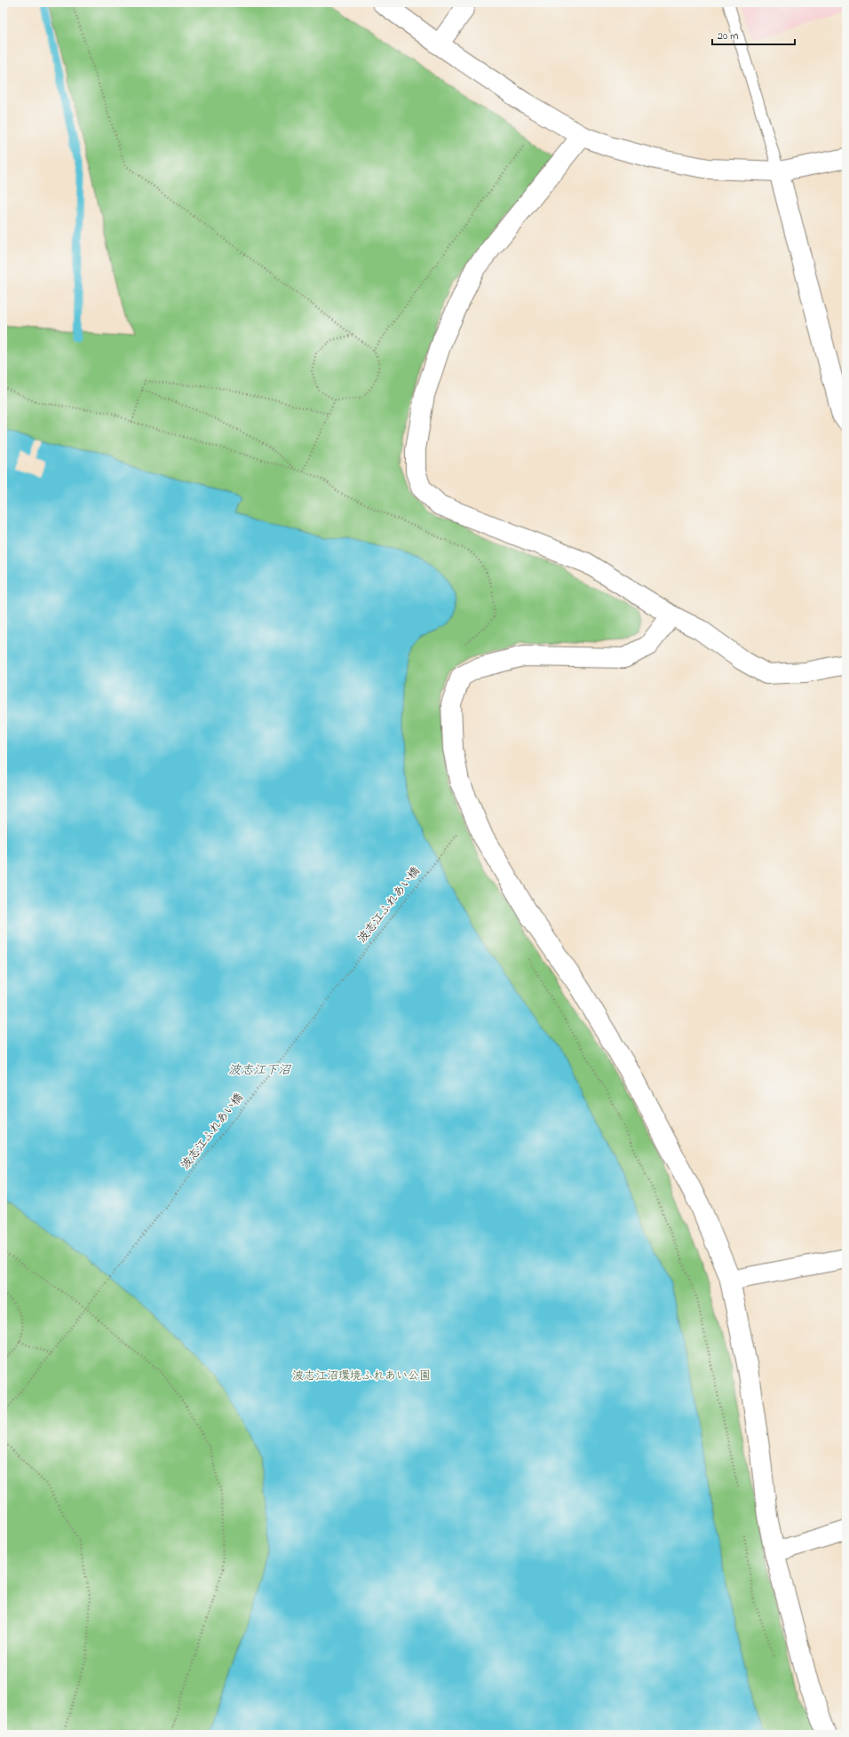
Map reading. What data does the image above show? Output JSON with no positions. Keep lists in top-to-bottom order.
{
  "streets": {
    "path": ["波志江ふれあい橋"]
  },
  "water": ["波志江下沼"],
  "parks": ["波志江沼環境ふれあい公園"],
  "scale_bar": "20 m"
}
